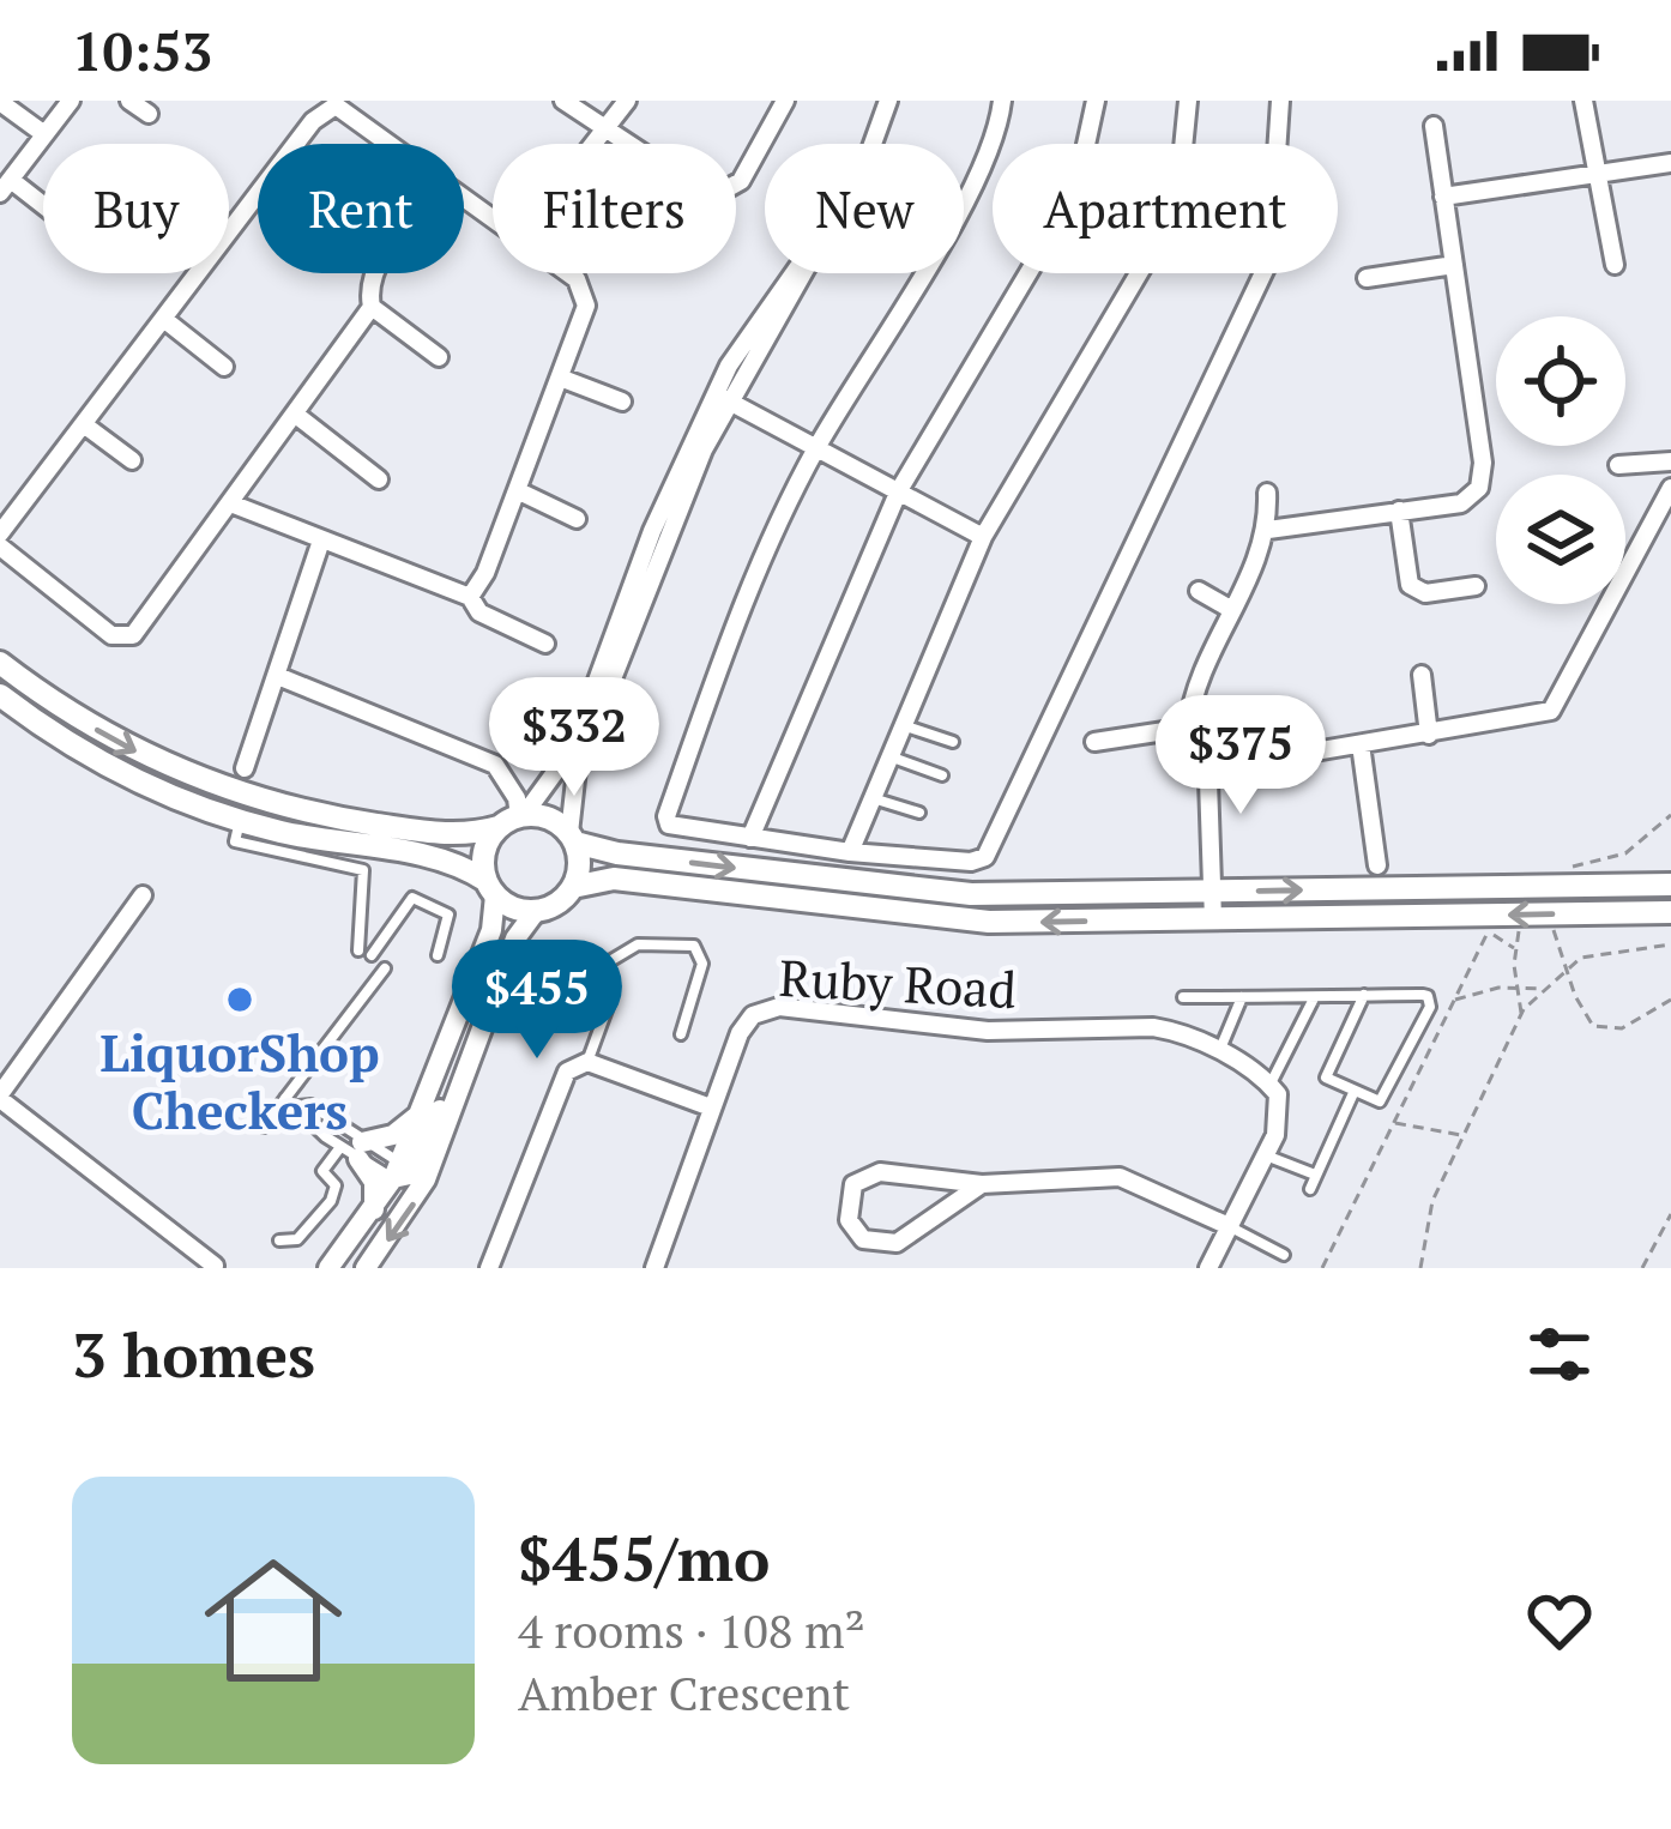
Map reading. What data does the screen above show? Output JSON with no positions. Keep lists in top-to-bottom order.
{
  "streets": {
    "street": ["Ruby Road"]
  },
  "places": ["LiquorShop Checkers"],
  "page": {
    "status": "10:53",
    "chip": [
      "Buy",
      "Rent",
      "Filters",
      "New",
      "Apartment"
    ],
    "price": ["$332", "$375", "$455"],
    "heading": "3 homes",
    "list": [
      {
        "name": "$455/mo",
        "note": "4 rooms · 108 m² · Amber Crescent"
      }
    ]
  }
}
